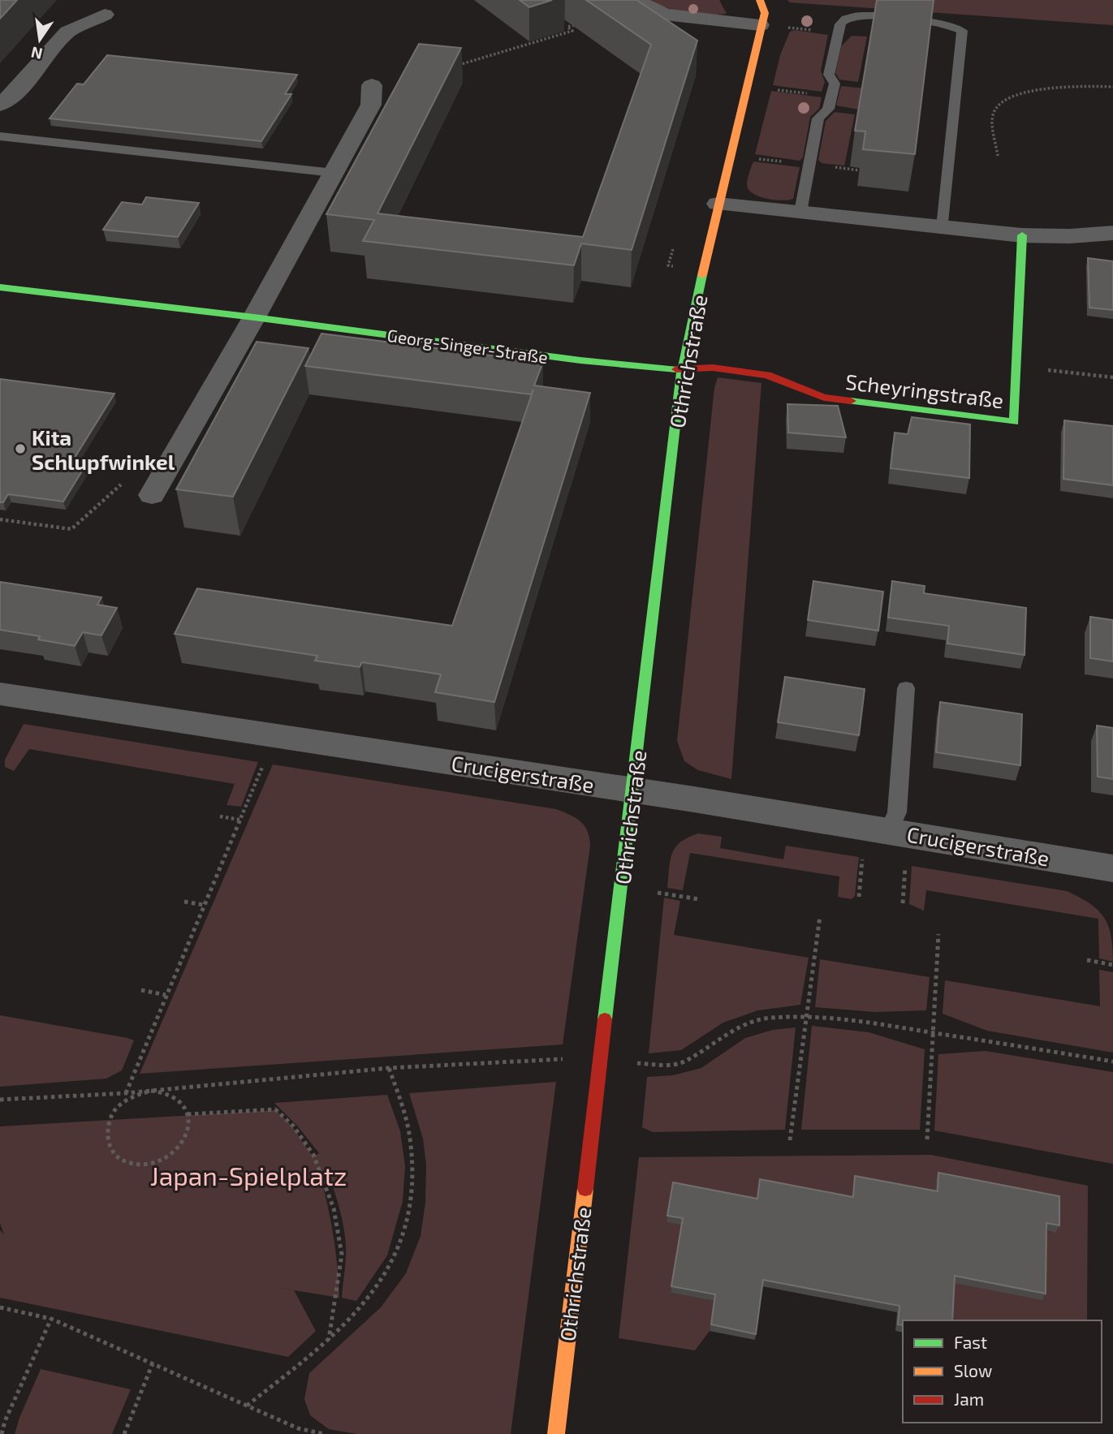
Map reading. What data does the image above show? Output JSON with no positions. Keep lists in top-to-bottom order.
{
  "streets": {
    "street": [
      "Georg-Singer-Straße",
      "Othrichstraße",
      "Scheyringstraße",
      "Crucigerstraße"
    ]
  },
  "crossings": [
    ["Georg-Singer-Straße", "Othrichstraße"],
    ["Georg-Singer-Straße", "Scheyringstraße"],
    ["Othrichstraße", "Scheyringstraße"],
    ["Othrichstraße", "Crucigerstraße"]
  ],
  "parks": ["Japan-Spielplatz"],
  "places": ["Kita Schlupfwinkel"],
  "legend": ["Fast", "Slow", "Jam"],
  "north": "bottom"
}
